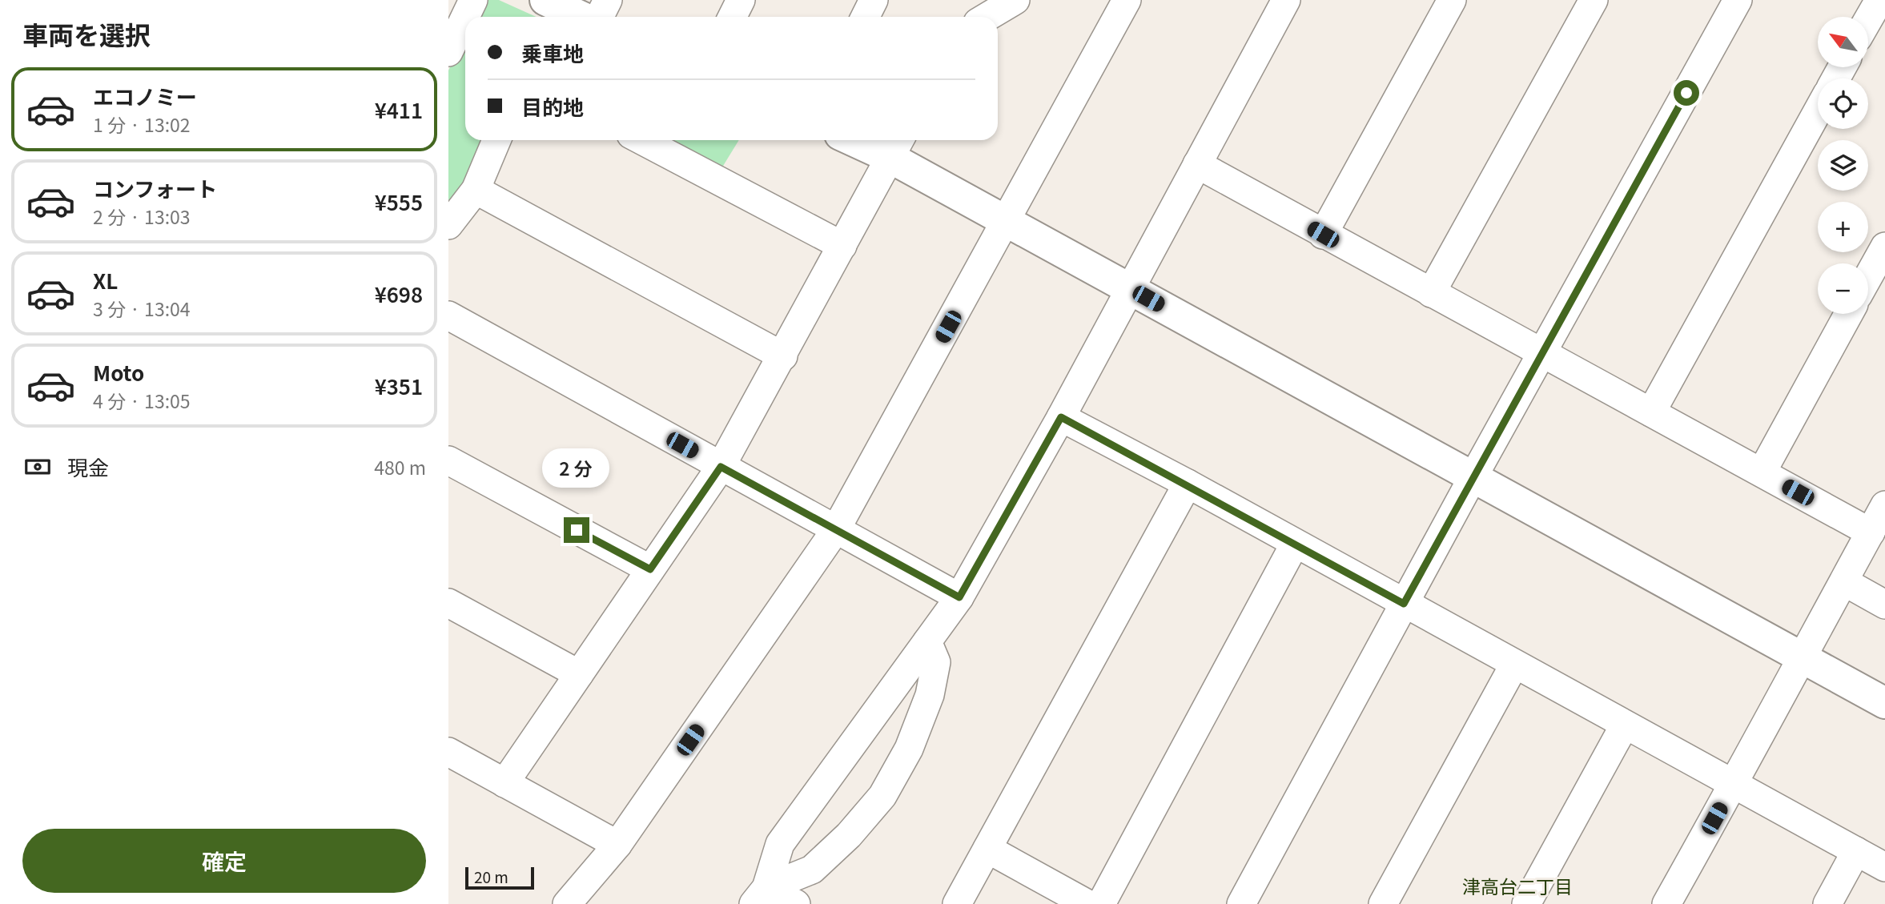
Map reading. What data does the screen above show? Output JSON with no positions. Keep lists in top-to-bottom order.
{
  "districts": ["津高台二丁目"],
  "scale_bar": "20 m",
  "north": "top left",
  "page": {
    "heading": "車両を選択",
    "map_buttons": ["+", "−"],
    "banner": ["乗車地", "目的地"],
    "list": [
      {
        "name": "エコノミー",
        "note": "1 分 · 13:02",
        "value": "¥411"
      },
      {
        "name": "コンフォート",
        "note": "2 分 · 13:03",
        "value": "¥555"
      },
      {
        "name": "XL",
        "note": "3 分 · 13:04",
        "value": "¥698"
      },
      {
        "name": "Moto",
        "note": "4 分 · 13:05",
        "value": "¥351"
      }
    ],
    "pay": ["現金", "480 m"],
    "bubble": "2 分",
    "buttons": "確定",
    "scale": "20 m"
  }
}
